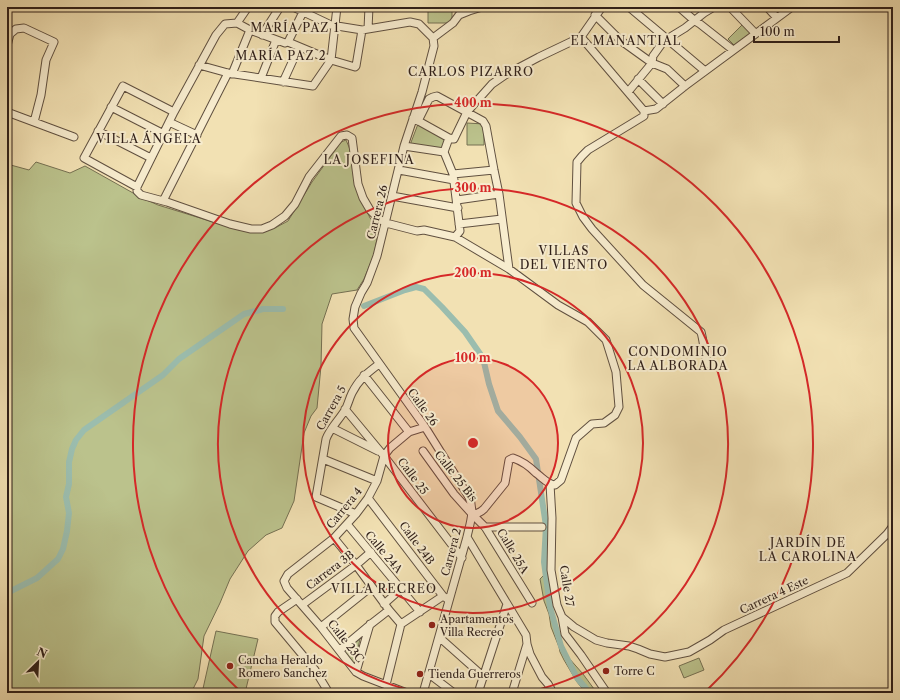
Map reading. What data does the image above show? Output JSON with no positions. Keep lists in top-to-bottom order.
{
  "streets": {
    "street": [
      "Carrera 26",
      "Calle 26",
      "Carrera 5",
      "Calle 25",
      "Calle 25 Bis",
      "Carrera 4",
      "Calle 24B",
      "Calle 25A",
      "Calle 24A",
      "Carrera 2",
      "Carrera 3B",
      "Calle 27",
      "Carrera 4 Este",
      "Calle 23C"
    ]
  },
  "crossings": [
    ["Carrera 26", "Calle 26"],
    ["Calle 26", "Carrera 5"],
    ["Calle 26", "Calle 25 Bis"],
    ["Calle 26", "Carrera 4"],
    ["Calle 26", "Calle 25A"],
    ["Calle 26", "Carrera 2"],
    ["Carrera 5", "Calle 25"],
    ["Carrera 5", "Carrera 4"],
    ["Calle 25", "Carrera 4"],
    ["Calle 25", "Carrera 2"],
    ["Calle 25 Bis", "Calle 25A"],
    ["Calle 25 Bis", "Carrera 2"],
    ["Carrera 4", "Calle 24B"],
    ["Carrera 4", "Calle 24A"],
    ["Carrera 4", "Calle 23C"],
    ["Calle 24B", "Carrera 2"],
    ["Calle 25A", "Carrera 2"],
    ["Calle 24A", "Carrera 3B"],
    ["Carrera 3B", "Calle 23C"],
    ["Calle 27", "Carrera 4 Este"]
  ],
  "districts": [
    "MARÍA PAZ 1",
    "EL MANANTIAL",
    "MARÍA PAZ 2",
    "CARLOS PIZARRO",
    "VILLA ÁNGELA",
    "LA JOSEFINA",
    "VILLAS DEL VIENTO",
    "CONDOMINIO LA ALBORADA",
    "JARDÍN DE LA CAROLINA",
    "VILLA RECREO"
  ],
  "places": [
    "Apartamentos Villa Recreo",
    "Cancha Heraldo Romero Sanchez",
    "Torre C",
    "Tienda Guerreros"
  ],
  "scale_bar": "100 m",
  "north": "top right",
  "rings": [
    "400 m",
    "300 m",
    "200 m",
    "100 m"
  ]
}
